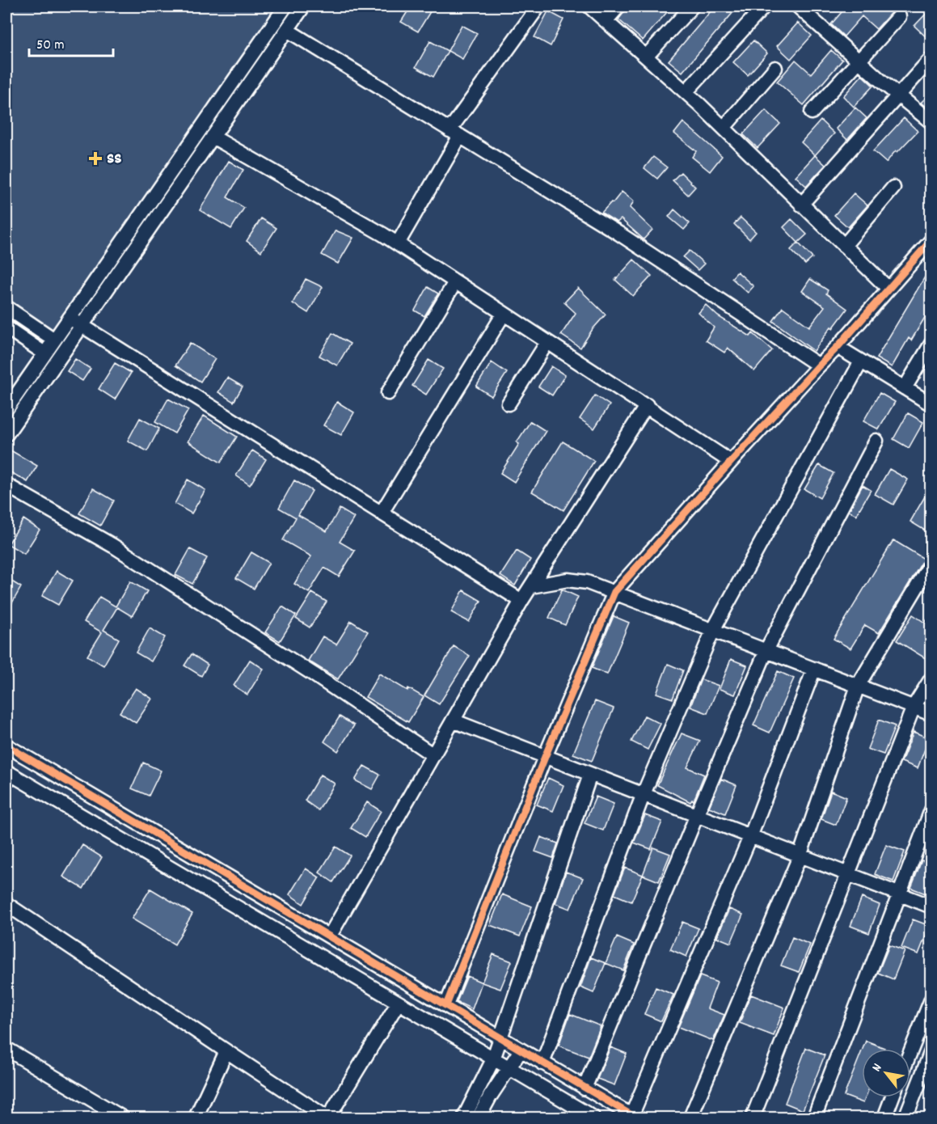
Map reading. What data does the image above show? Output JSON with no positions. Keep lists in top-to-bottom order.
{
  "places": {
    "health": ["ss"]
  },
  "scale_bar": "50 m",
  "north": "top left"
}
